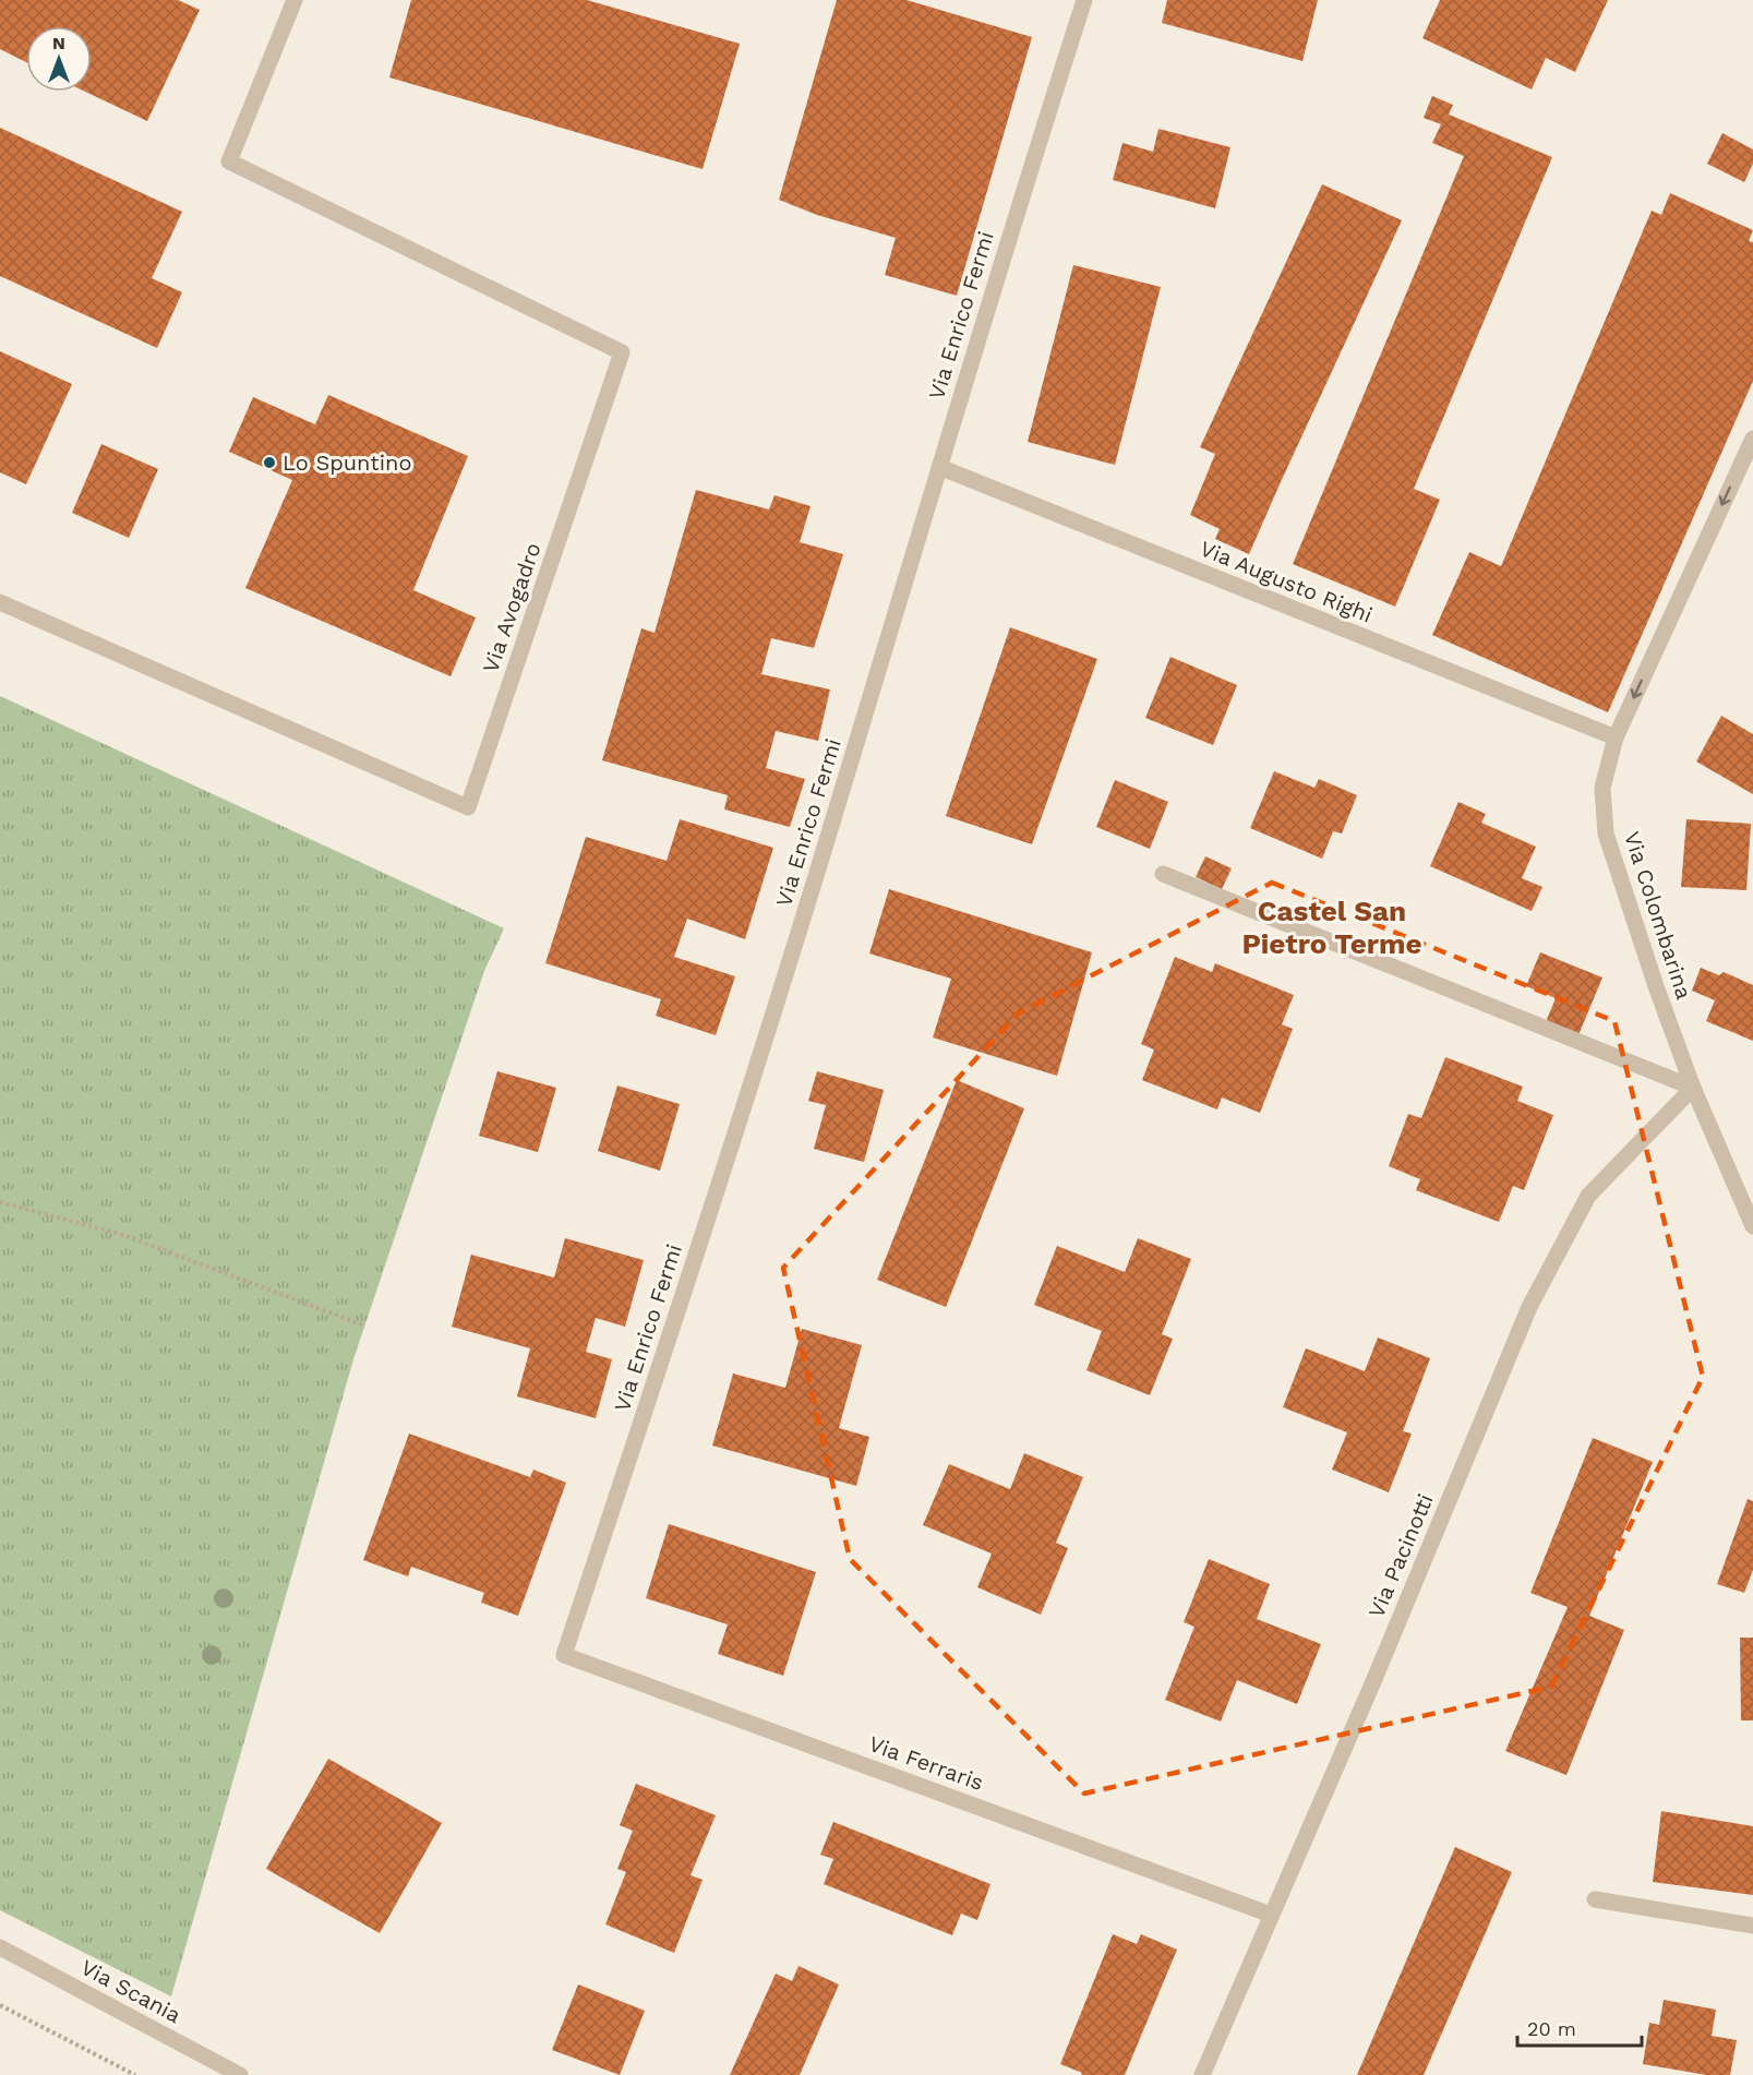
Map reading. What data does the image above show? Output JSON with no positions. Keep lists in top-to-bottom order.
{
  "streets": {
    "street": [
      "Via Enrico Fermi",
      "Via Augusto Righi",
      "Via Avogadro",
      "Via Colombarina",
      "Via Pacinotti",
      "Via Ferraris",
      "Via Scania"
    ]
  },
  "crossings": [
    ["Via Enrico Fermi", "Via Augusto Righi"],
    ["Via Enrico Fermi", "Via Ferraris"],
    ["Via Augusto Righi", "Via Colombarina"],
    ["Via Colombarina", "Via Pacinotti"],
    ["Via Pacinotti", "Via Ferraris"]
  ],
  "one_way": ["Via Colombarina"],
  "districts": ["Castel San Pietro Terme"],
  "places": ["Lo Spuntino"],
  "scale_bar": "20 m",
  "north": "top"
}
